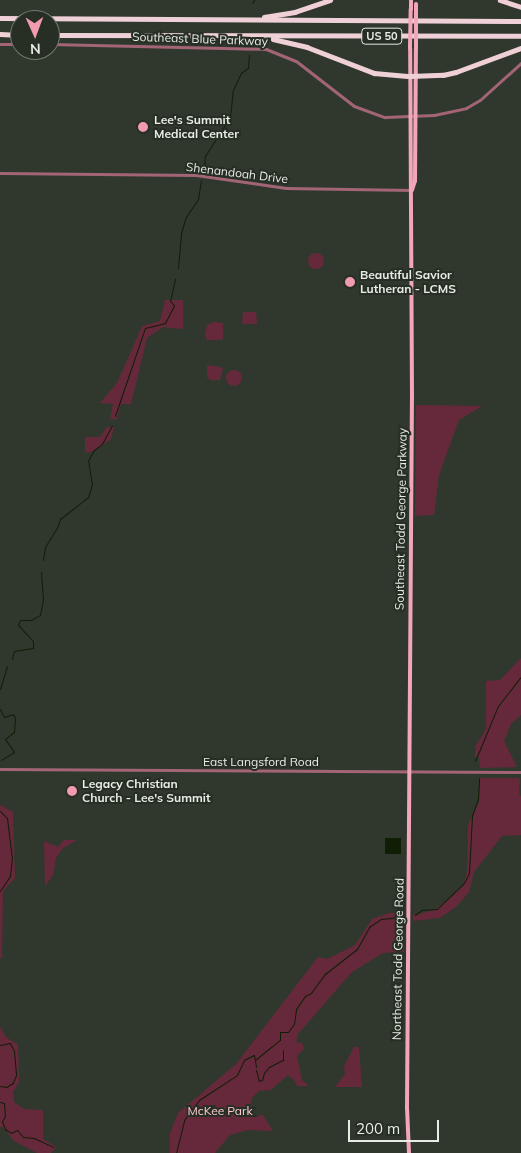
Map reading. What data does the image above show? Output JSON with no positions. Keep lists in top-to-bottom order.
{
  "streets": {
    "highway": ["US 50"],
    "main road": ["Southeast Todd George Parkway", "Northeast Todd George Road"],
    "street": ["Southeast Blue Parkway", "Shenandoah Drive", "East Langsford Road"]
  },
  "crossings": [
    ["Shenandoah Drive", "Southeast Todd George Parkway"],
    ["Southeast Todd George Parkway", "East Langsford Road"],
    ["Southeast Todd George Parkway", "Northeast Todd George Road"],
    ["East Langsford Road", "Northeast Todd George Road"]
  ],
  "parks": ["McKee Park"],
  "places": ["Lee's Summit Medical Center", "Beautiful Savior Lutheran - LCMS", "Legacy Christian Church - Lee's Summit"],
  "scale_bar": "200 m",
  "north": "bottom"
}
